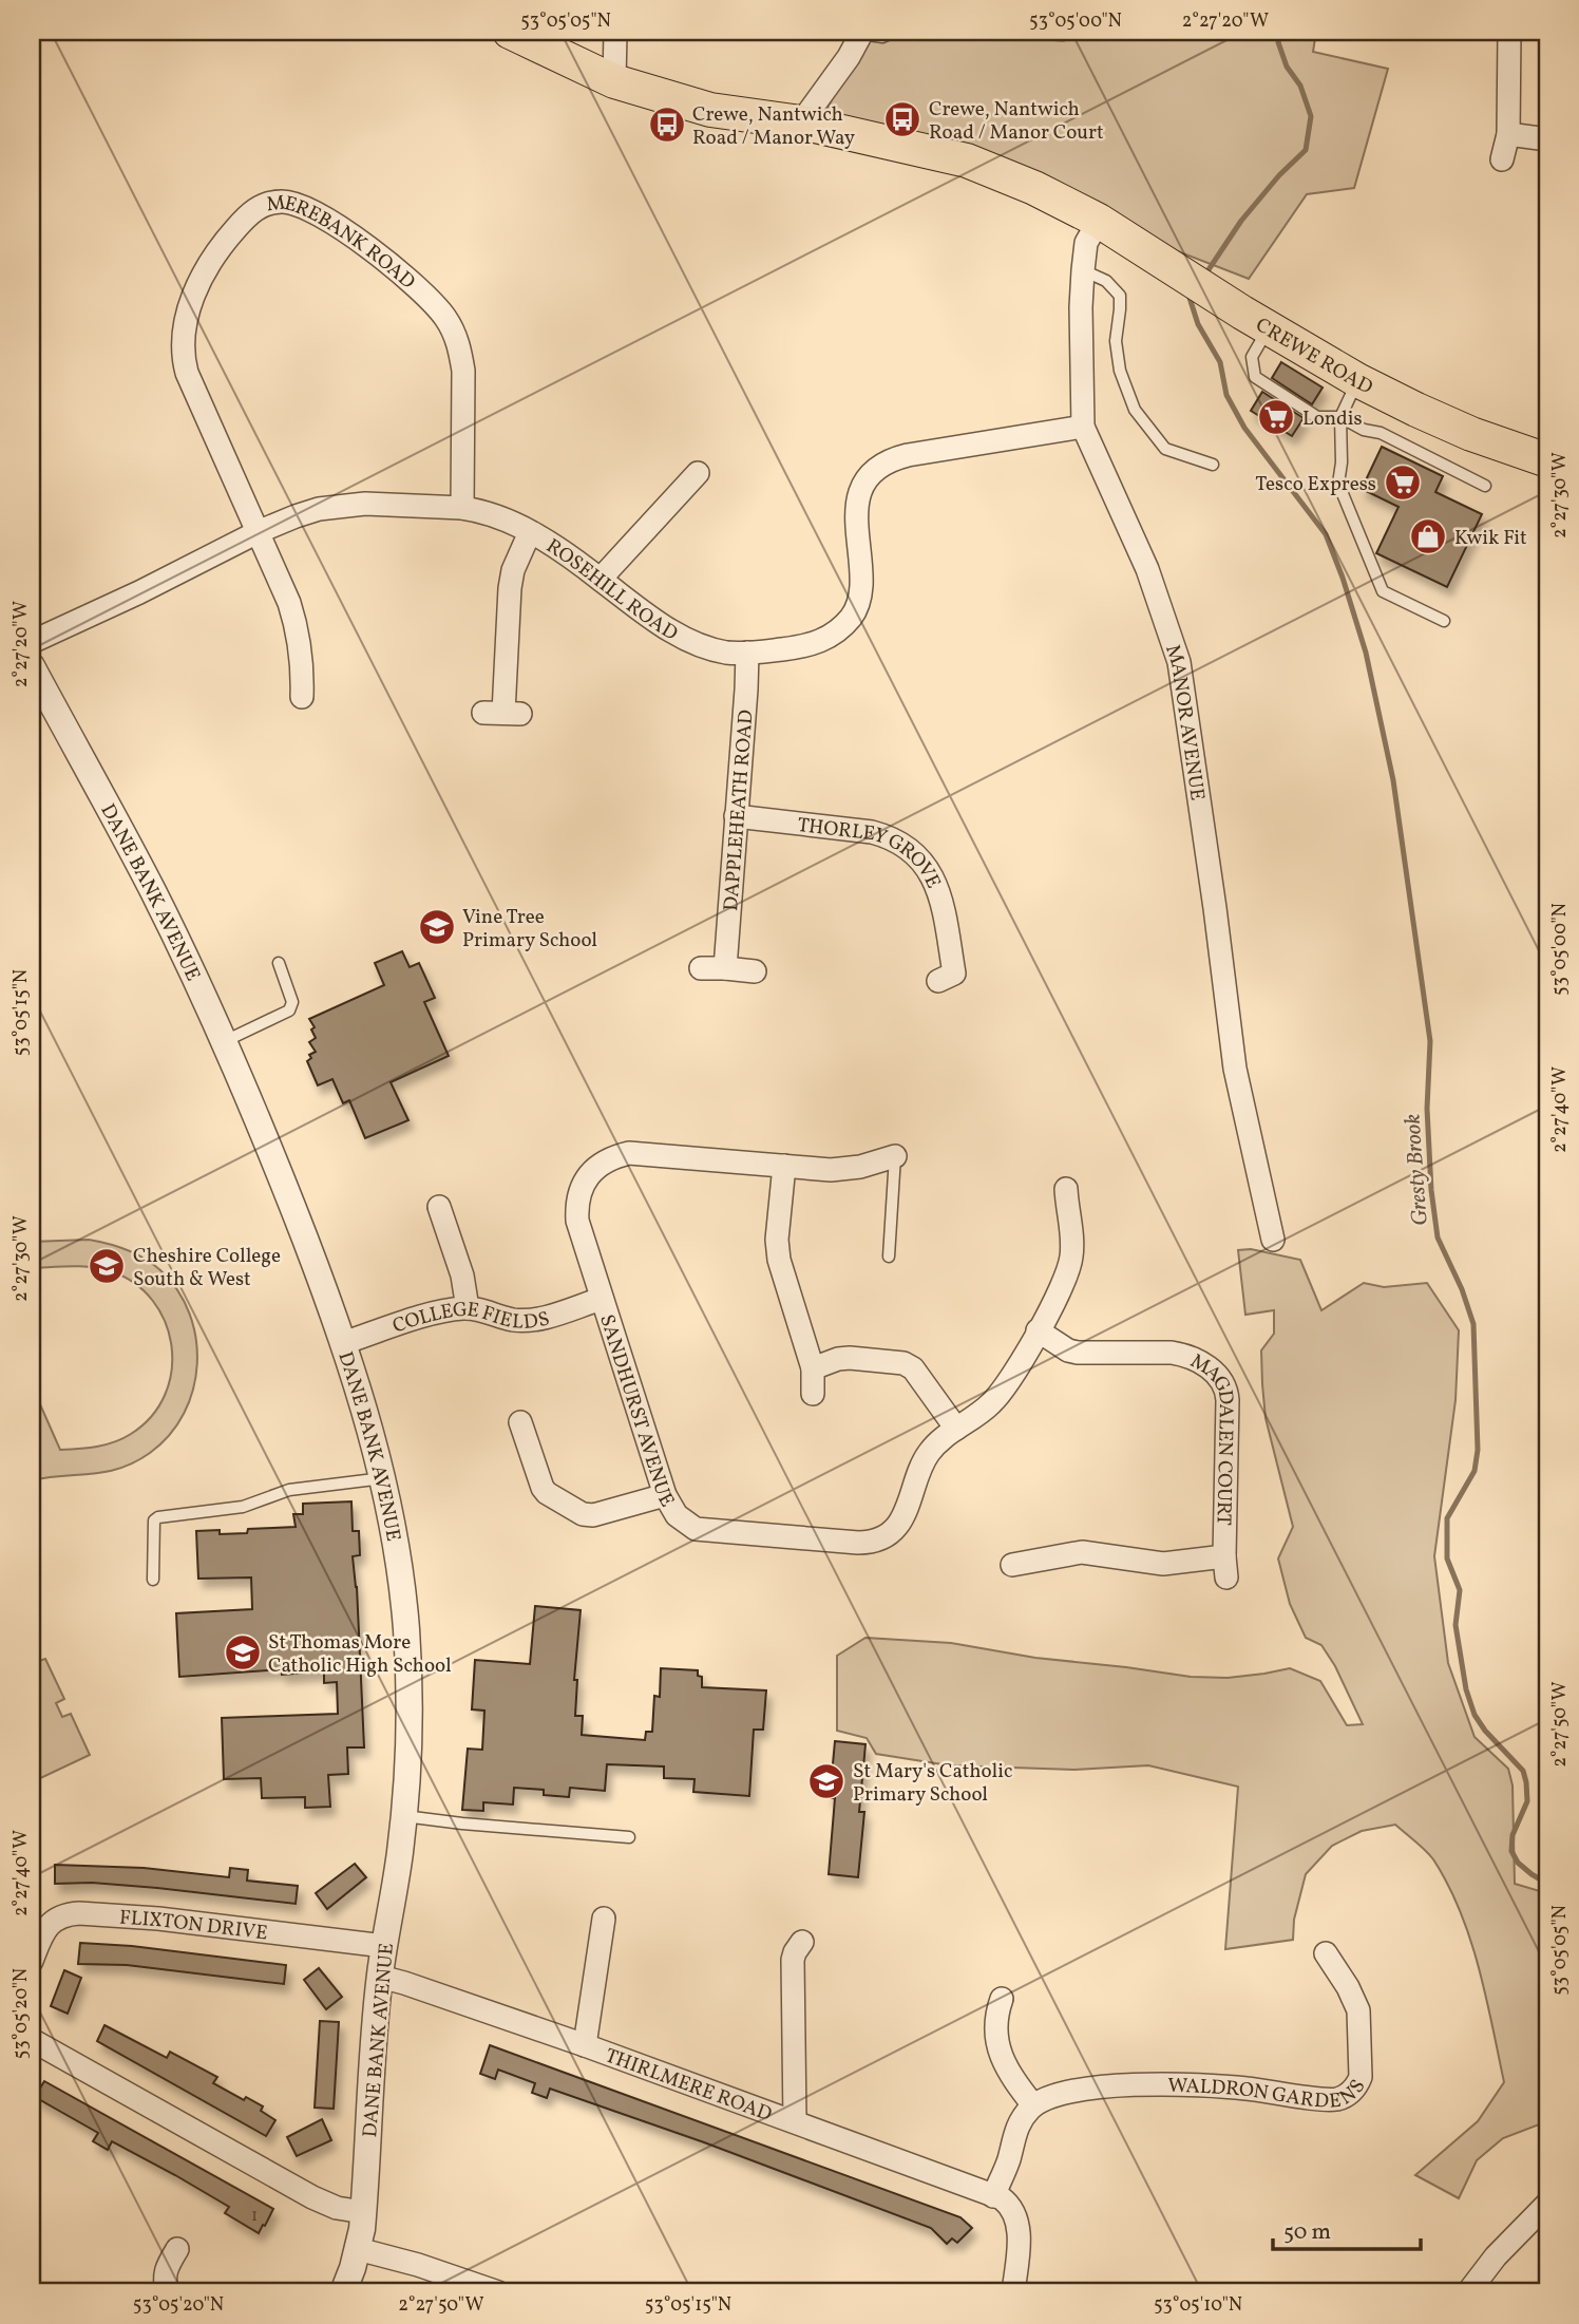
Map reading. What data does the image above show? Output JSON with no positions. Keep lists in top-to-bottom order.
{
  "streets": {
    "main road": ["CREWE ROAD"],
    "street": [
      "MEREBANK ROAD",
      "ROSEHILL ROAD",
      "MANOR AVENUE",
      "DAPPLEHEATH ROAD",
      "THORLEY GROVE",
      "DANE BANK AVENUE",
      "COLLEGE FIELDS",
      "SANDHURST AVENUE",
      "MAGDALEN COURT",
      "FLIXTON DRIVE",
      "WALDRON GARDENS",
      "THIRLMERE ROAD"
    ]
  },
  "crossings": [
    ["MEREBANK ROAD", "ROSEHILL ROAD"],
    ["CREWE ROAD", "MANOR AVENUE"],
    ["ROSEHILL ROAD", "MANOR AVENUE"],
    ["ROSEHILL ROAD", "DAPPLEHEATH ROAD"],
    ["DAPPLEHEATH ROAD", "THORLEY GROVE"],
    ["DANE BANK AVENUE", "COLLEGE FIELDS"],
    ["DANE BANK AVENUE", "FLIXTON DRIVE"],
    ["DANE BANK AVENUE", "THIRLMERE ROAD"],
    ["COLLEGE FIELDS", "SANDHURST AVENUE"],
    ["SANDHURST AVENUE", "MAGDALEN COURT"]
  ],
  "water": ["Gresty Brook"],
  "places": {
    "bus stop": ["Crewe, Nantwich Road / Manor Court", "Crewe, Nantwich Road / Manor Way"],
    "supermarket": ["Londis", "Tesco Express"],
    "shop": ["Kwik Fit"],
    "school or university": [
      "Vine Tree Primary School",
      "Cheshire College South & West",
      "St Thomas More Catholic High School",
      "St Mary's Catholic Primary School"
    ]
  },
  "house_numbers": ["1"],
  "scale_bar": "50 m",
  "coordinates": [
    "53°05'05\"N",
    "53°05'00\"N",
    "2°27'20\"W",
    "2°27'30\"W",
    "53°05'15\"N",
    "2°27'40\"W",
    "2°27'50\"W",
    "53°05'20\"N",
    "53°05'10\"N"
  ]
}
